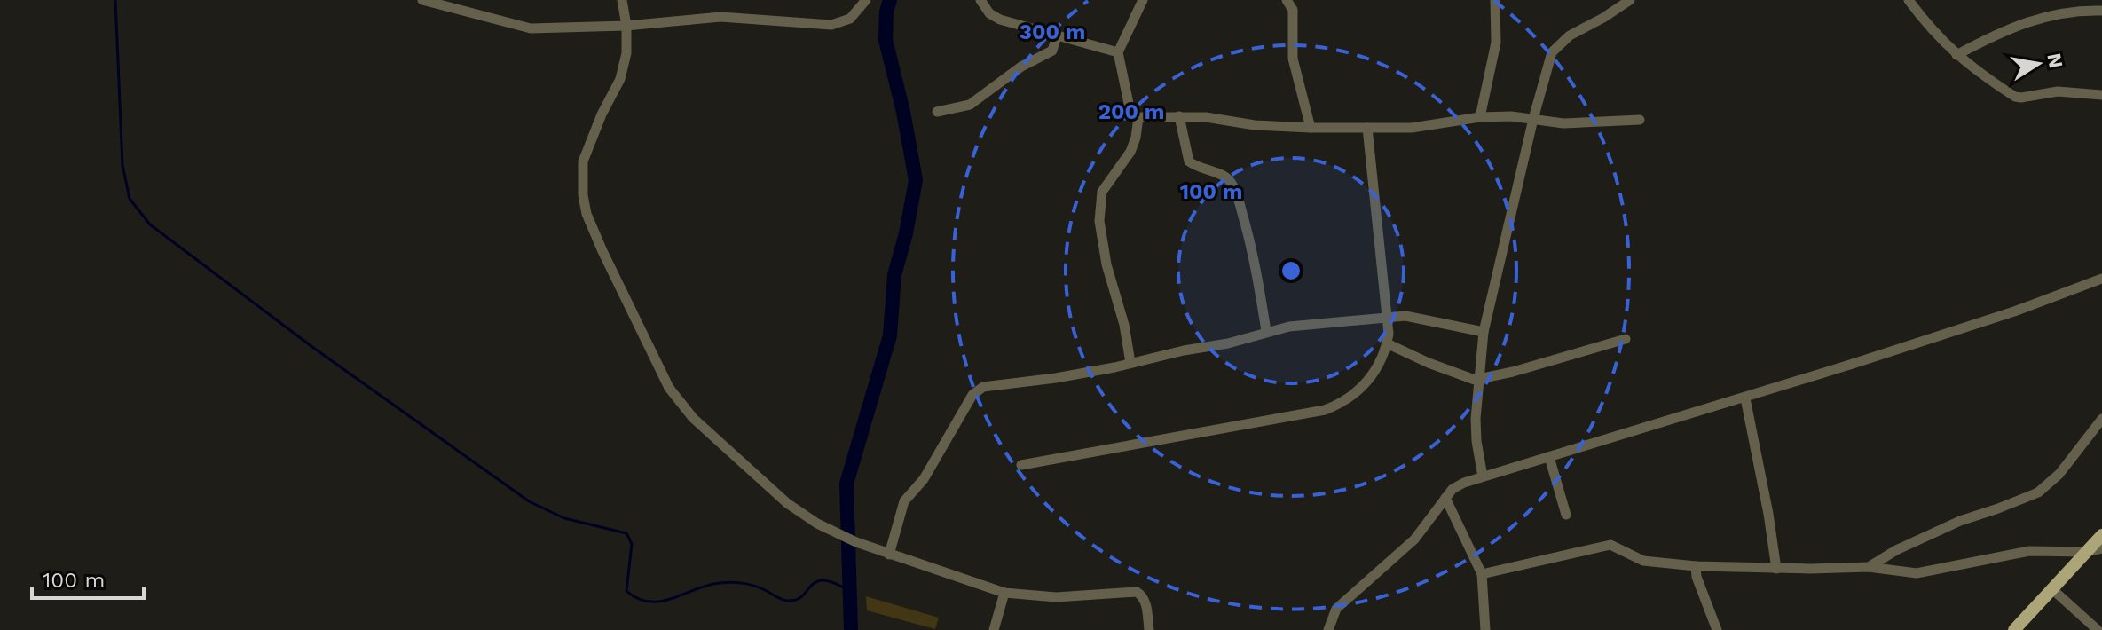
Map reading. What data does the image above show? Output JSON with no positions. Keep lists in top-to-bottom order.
{
  "scale_bar": "100 m",
  "north": "right",
  "rings": ["300 m", "200 m", "100 m"]
}
